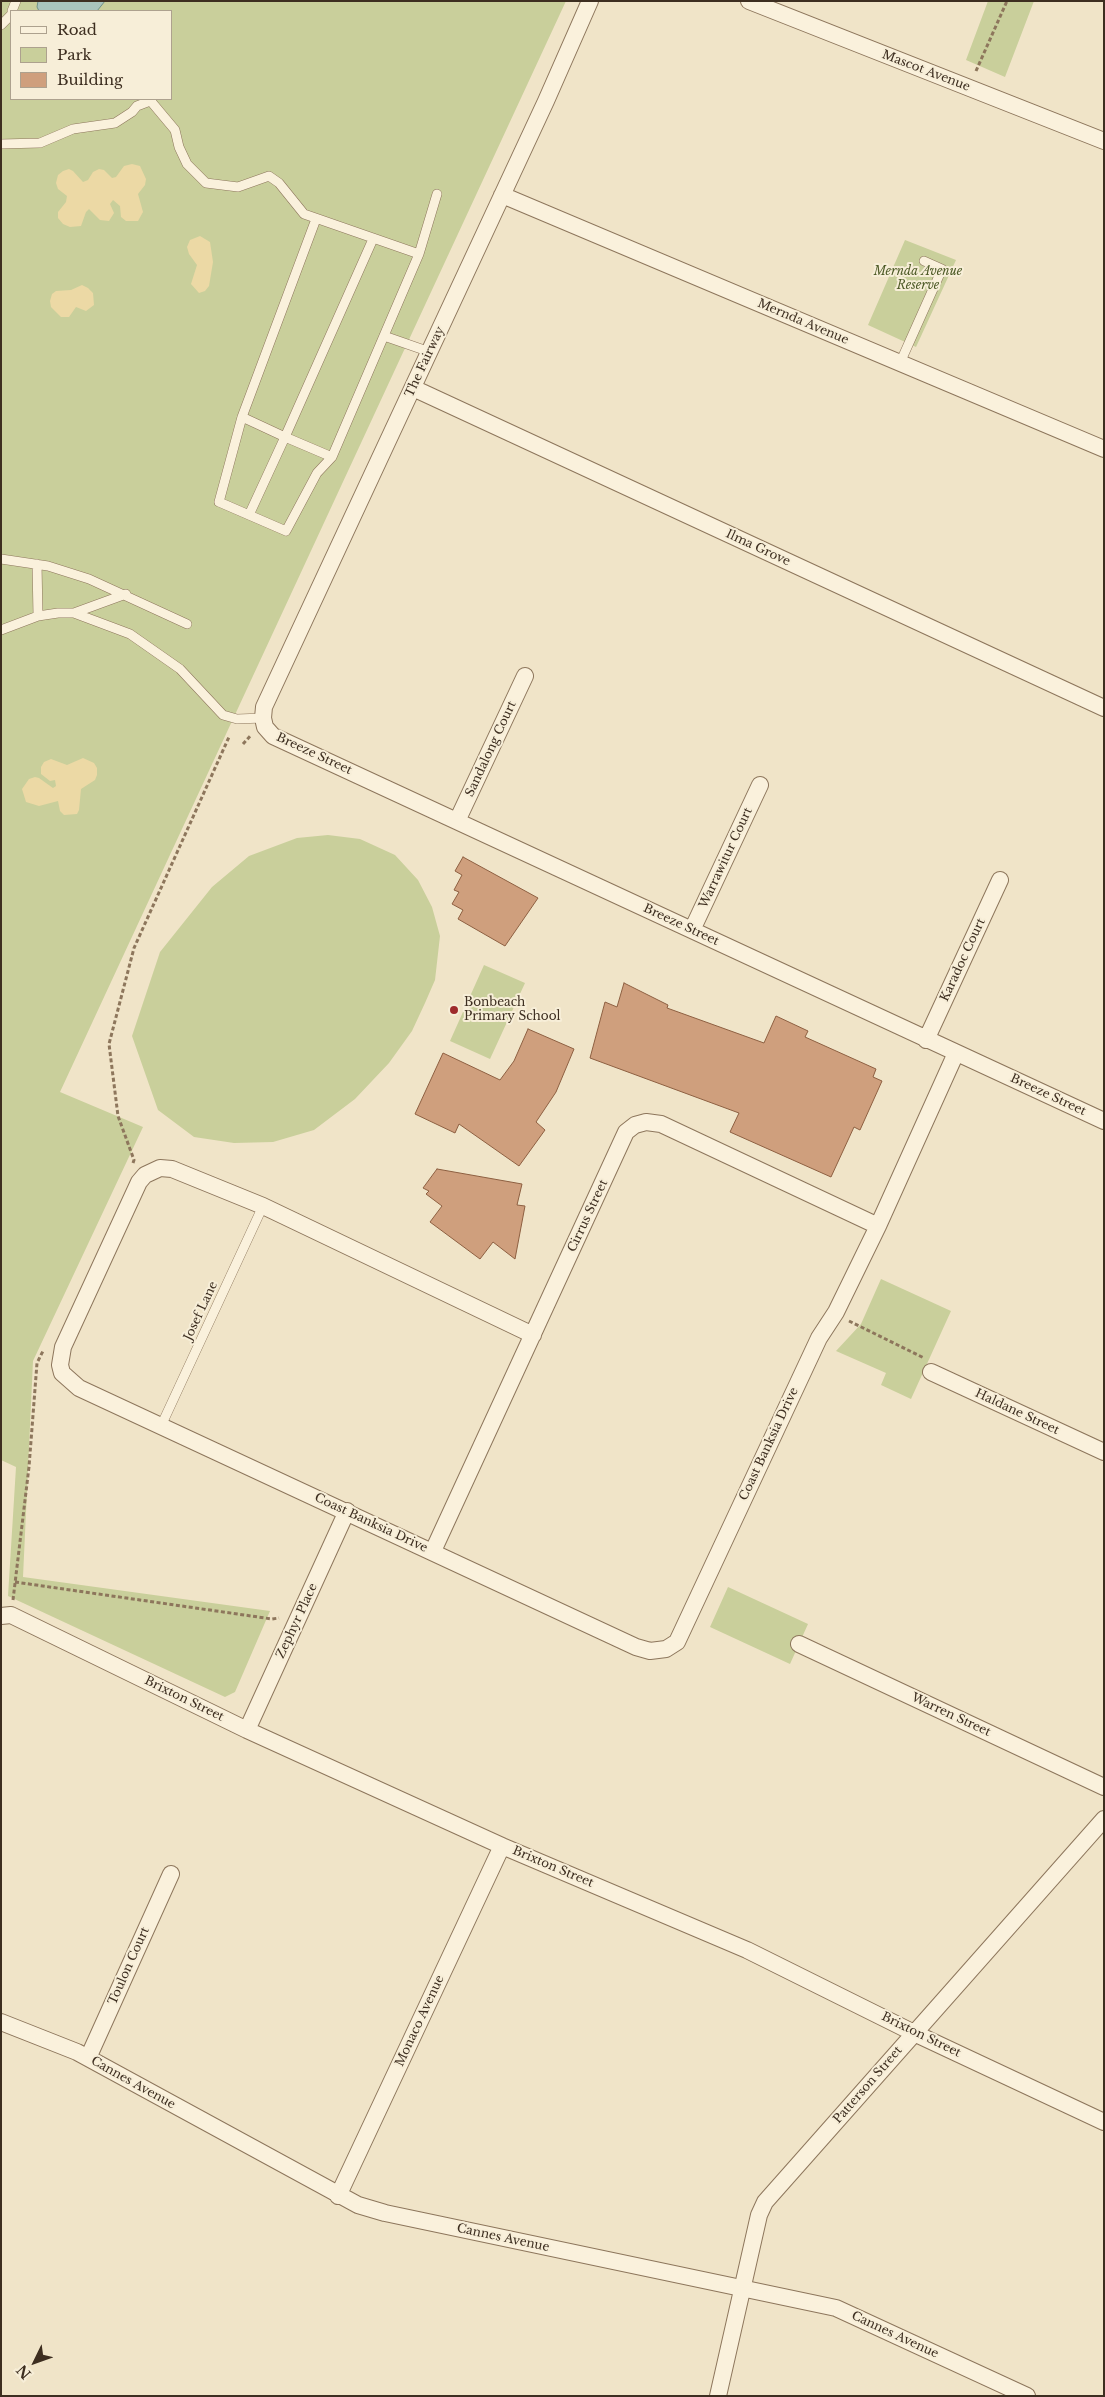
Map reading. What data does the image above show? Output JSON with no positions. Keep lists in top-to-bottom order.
{
  "streets": {
    "street": [
      "Mascot Avenue",
      "Mernda Avenue",
      "The Fairway",
      "Ilma Grove",
      "Sandalong Court",
      "Breeze Street",
      "Warrawitur Court",
      "Karadoc Court",
      "Cirrus Street",
      "Haldane Street",
      "Coast Banksia Drive",
      "Zephyr Place",
      "Brixton Street",
      "Warren Street",
      "Toulon Court",
      "Monaco Avenue",
      "Cannes Avenue",
      "Patterson Street"
    ],
    "lane": ["Josef Lane"]
  },
  "crossings": [
    ["Mernda Avenue", "The Fairway"],
    ["The Fairway", "Ilma Grove"],
    ["The Fairway", "Breeze Street"],
    ["Sandalong Court", "Breeze Street"],
    ["Breeze Street", "Warrawitur Court"],
    ["Breeze Street", "Karadoc Court"],
    ["Breeze Street", "Coast Banksia Drive"],
    ["Cirrus Street", "Coast Banksia Drive"],
    ["Josef Lane", "Coast Banksia Drive"],
    ["Coast Banksia Drive", "Zephyr Place"],
    ["Zephyr Place", "Brixton Street"],
    ["Brixton Street", "Monaco Avenue"],
    ["Brixton Street", "Patterson Street"],
    ["Toulon Court", "Cannes Avenue"],
    ["Monaco Avenue", "Cannes Avenue"],
    ["Cannes Avenue", "Patterson Street"]
  ],
  "parks": ["Mernda Avenue Reserve"],
  "places": ["Bonbeach Primary School"],
  "legend": ["Road", "Park", "Building"],
  "north": "bottom left"
}
